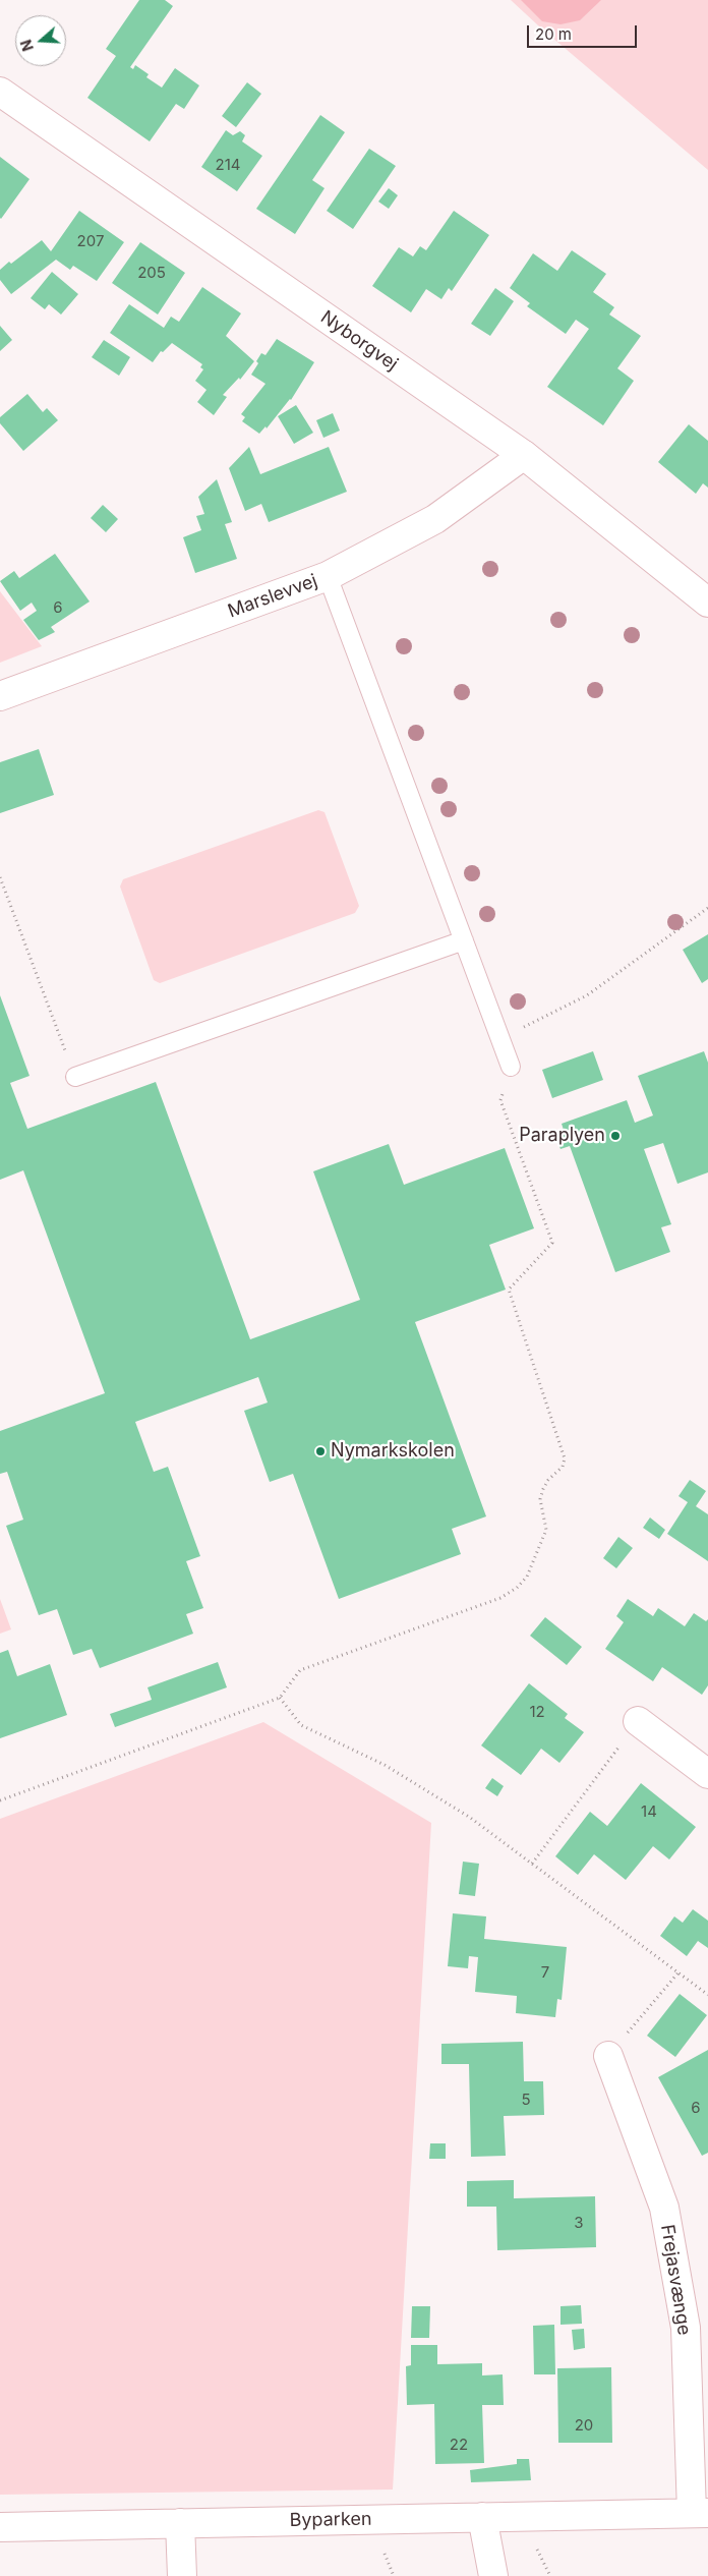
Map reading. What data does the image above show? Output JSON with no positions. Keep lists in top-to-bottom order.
{
  "streets": {
    "street": [
      "Nyborgvej",
      "Marslevvej",
      "Frejasvænge",
      "Byparken"
    ]
  },
  "crossings": [
    ["Nyborgvej", "Marslevvej"],
    ["Frejasvænge", "Byparken"]
  ],
  "places": ["Paraplyen", "Nymarkskolen"],
  "house_numbers": [
    "214",
    "207",
    "205",
    "6",
    "12",
    "14",
    "7",
    "5",
    "6",
    "3",
    "20",
    "22"
  ],
  "scale_bar": "20 m",
  "north": "left"
}
